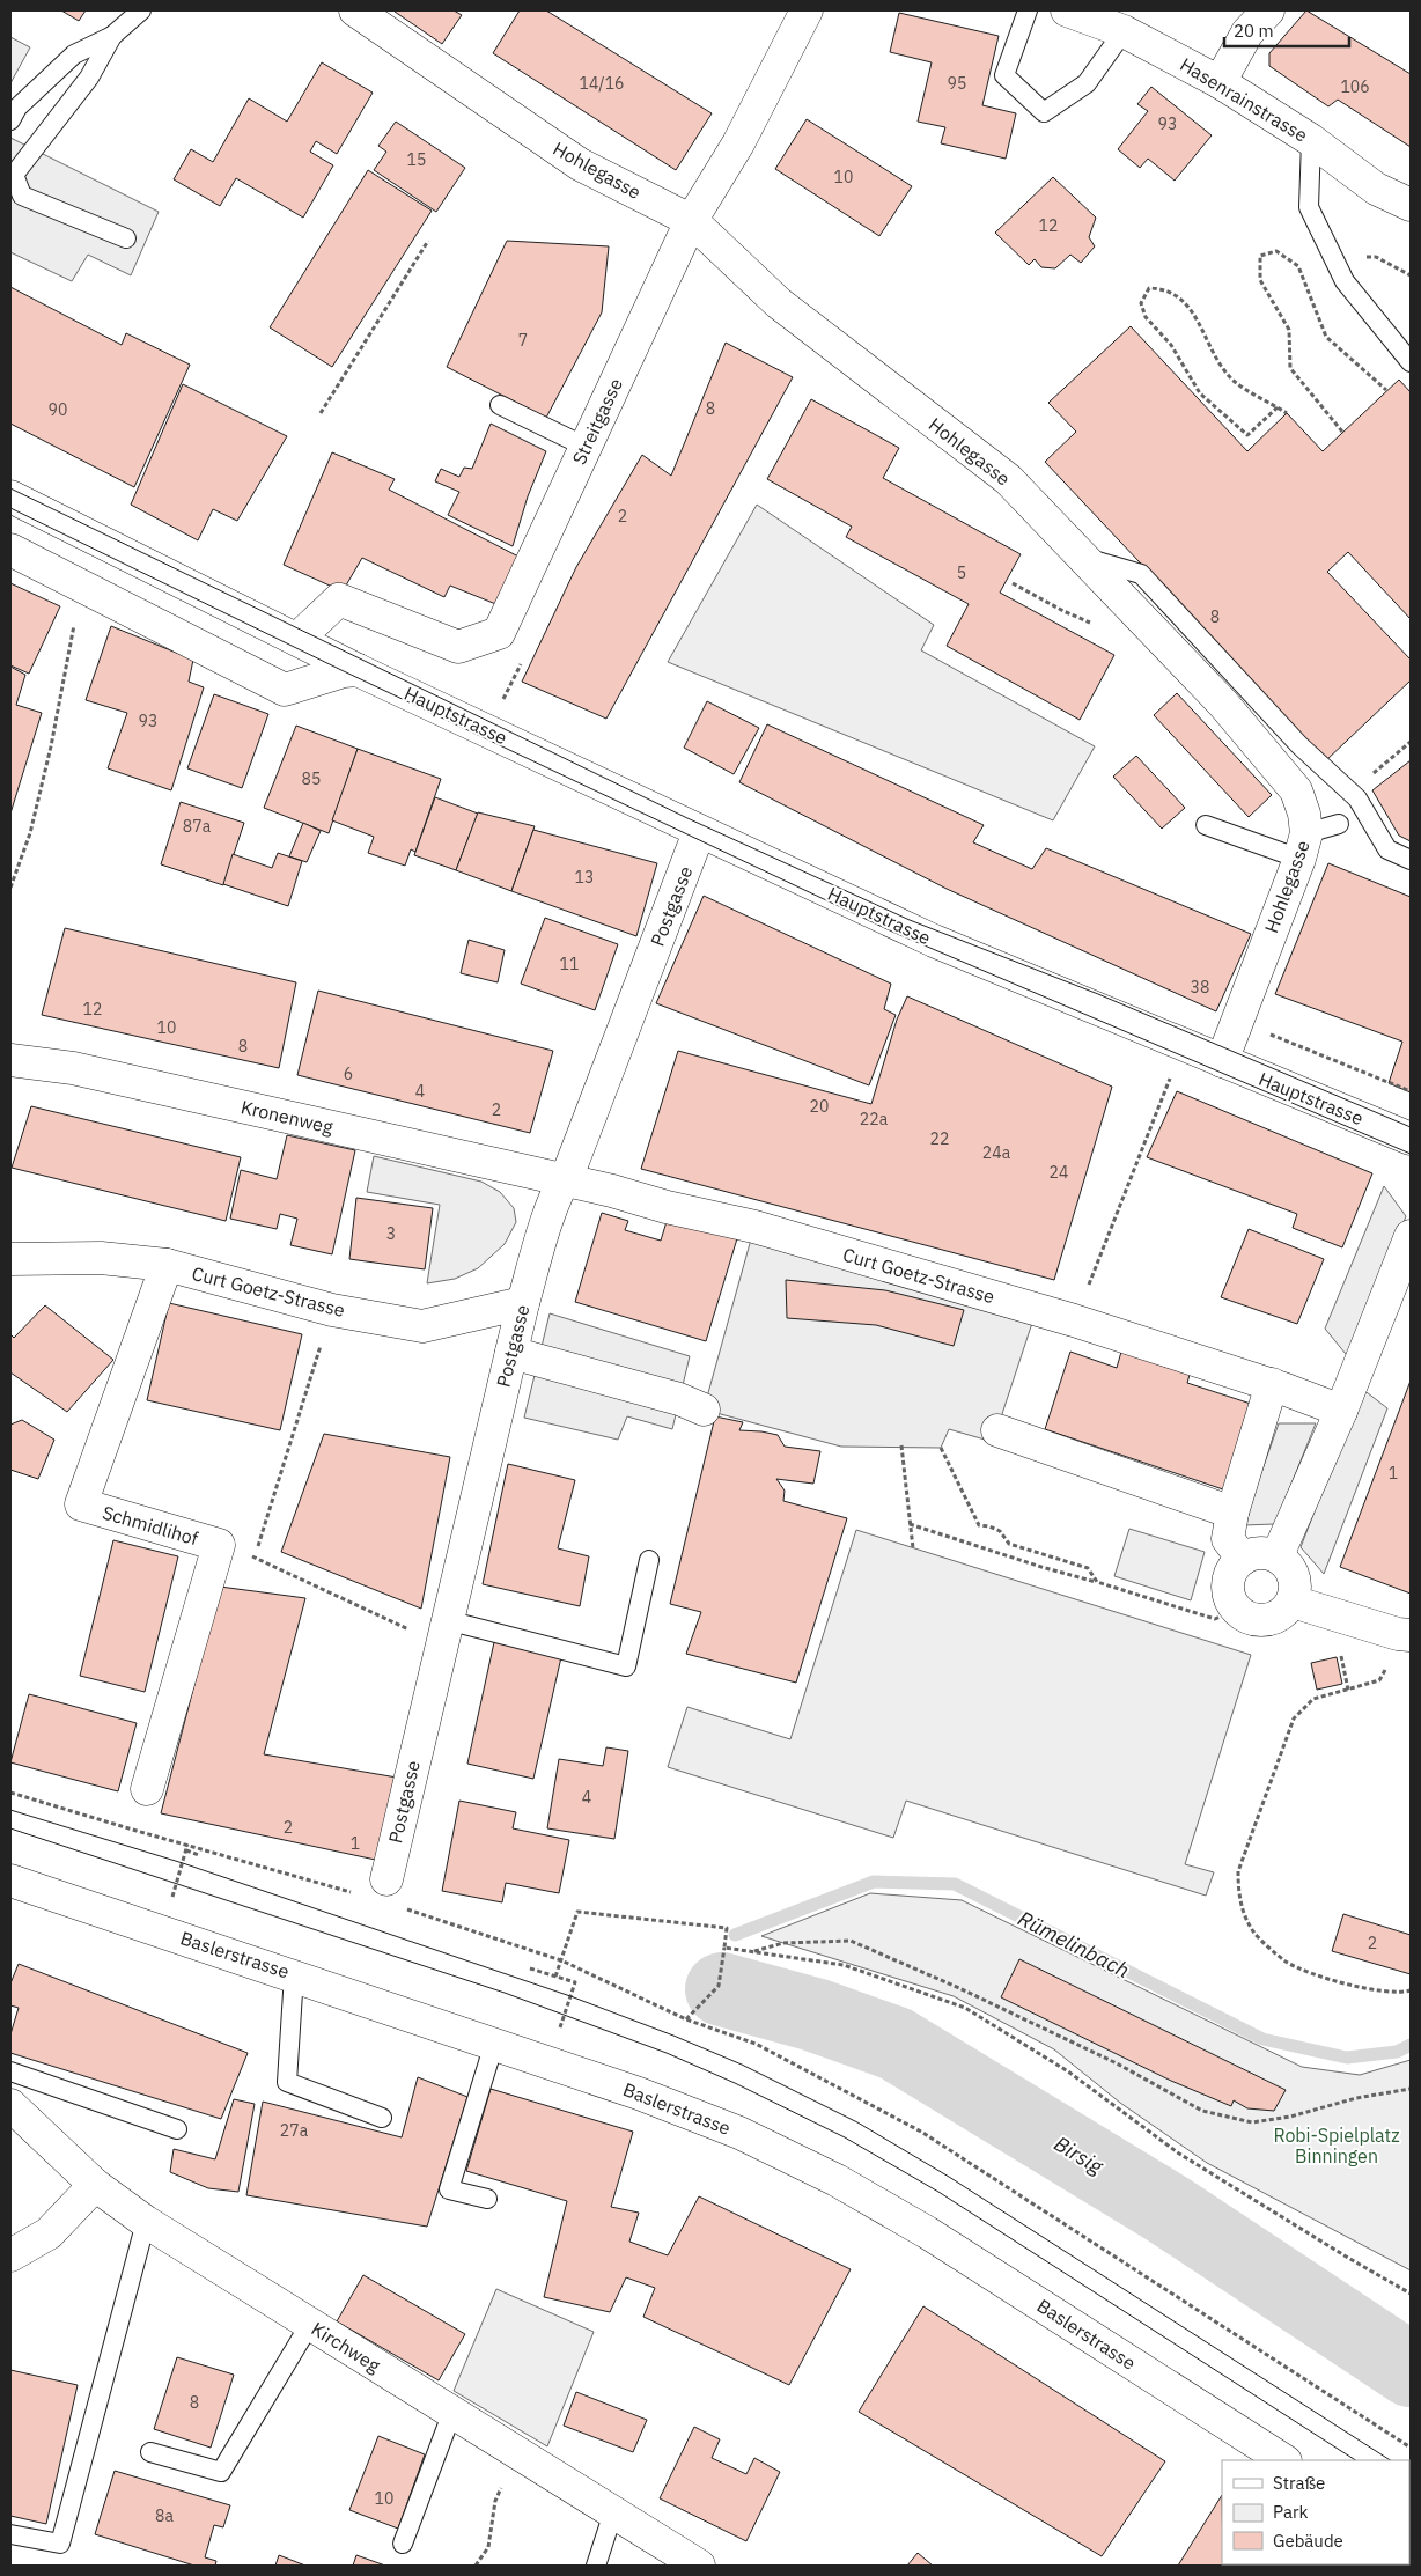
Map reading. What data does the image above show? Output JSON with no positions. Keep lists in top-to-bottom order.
{
  "streets": {
    "street": [
      "Hasenrainstrasse",
      "Hohlegasse",
      "Streitgasse",
      "Hauptstrasse",
      "Postgasse",
      "Kronenweg",
      "Curt Goetz-Strasse",
      "Schmidlihof",
      "Baslerstrasse",
      "Kirchweg"
    ]
  },
  "crossings": [
    ["Hohlegasse", "Streitgasse"],
    ["Hohlegasse", "Hauptstrasse"],
    ["Streitgasse", "Hauptstrasse"],
    ["Hauptstrasse", "Postgasse"],
    ["Postgasse", "Kronenweg"],
    ["Postgasse", "Curt Goetz-Strasse"],
    ["Kronenweg", "Curt Goetz-Strasse"],
    ["Curt Goetz-Strasse", "Schmidlihof"]
  ],
  "water": ["Rümelinbach", "Birsig"],
  "parks": ["Robi-Spielplatz Binningen"],
  "house_numbers": [
    "14/16",
    "95",
    "106",
    "93",
    "15",
    "10",
    "12",
    "7",
    "8",
    "90",
    "2",
    "5",
    "8",
    "93",
    "85",
    "87a",
    "13",
    "11",
    "38",
    "12",
    "10",
    "8",
    "6",
    "4",
    "20",
    "2",
    "22a",
    "22",
    "24a",
    "24",
    "3",
    "1",
    "4",
    "2",
    "1",
    "2",
    "27a",
    "8",
    "10",
    "8a"
  ],
  "legend": ["Straße", "Park", "Gebäude"],
  "scale_bar": "20 m"
}
